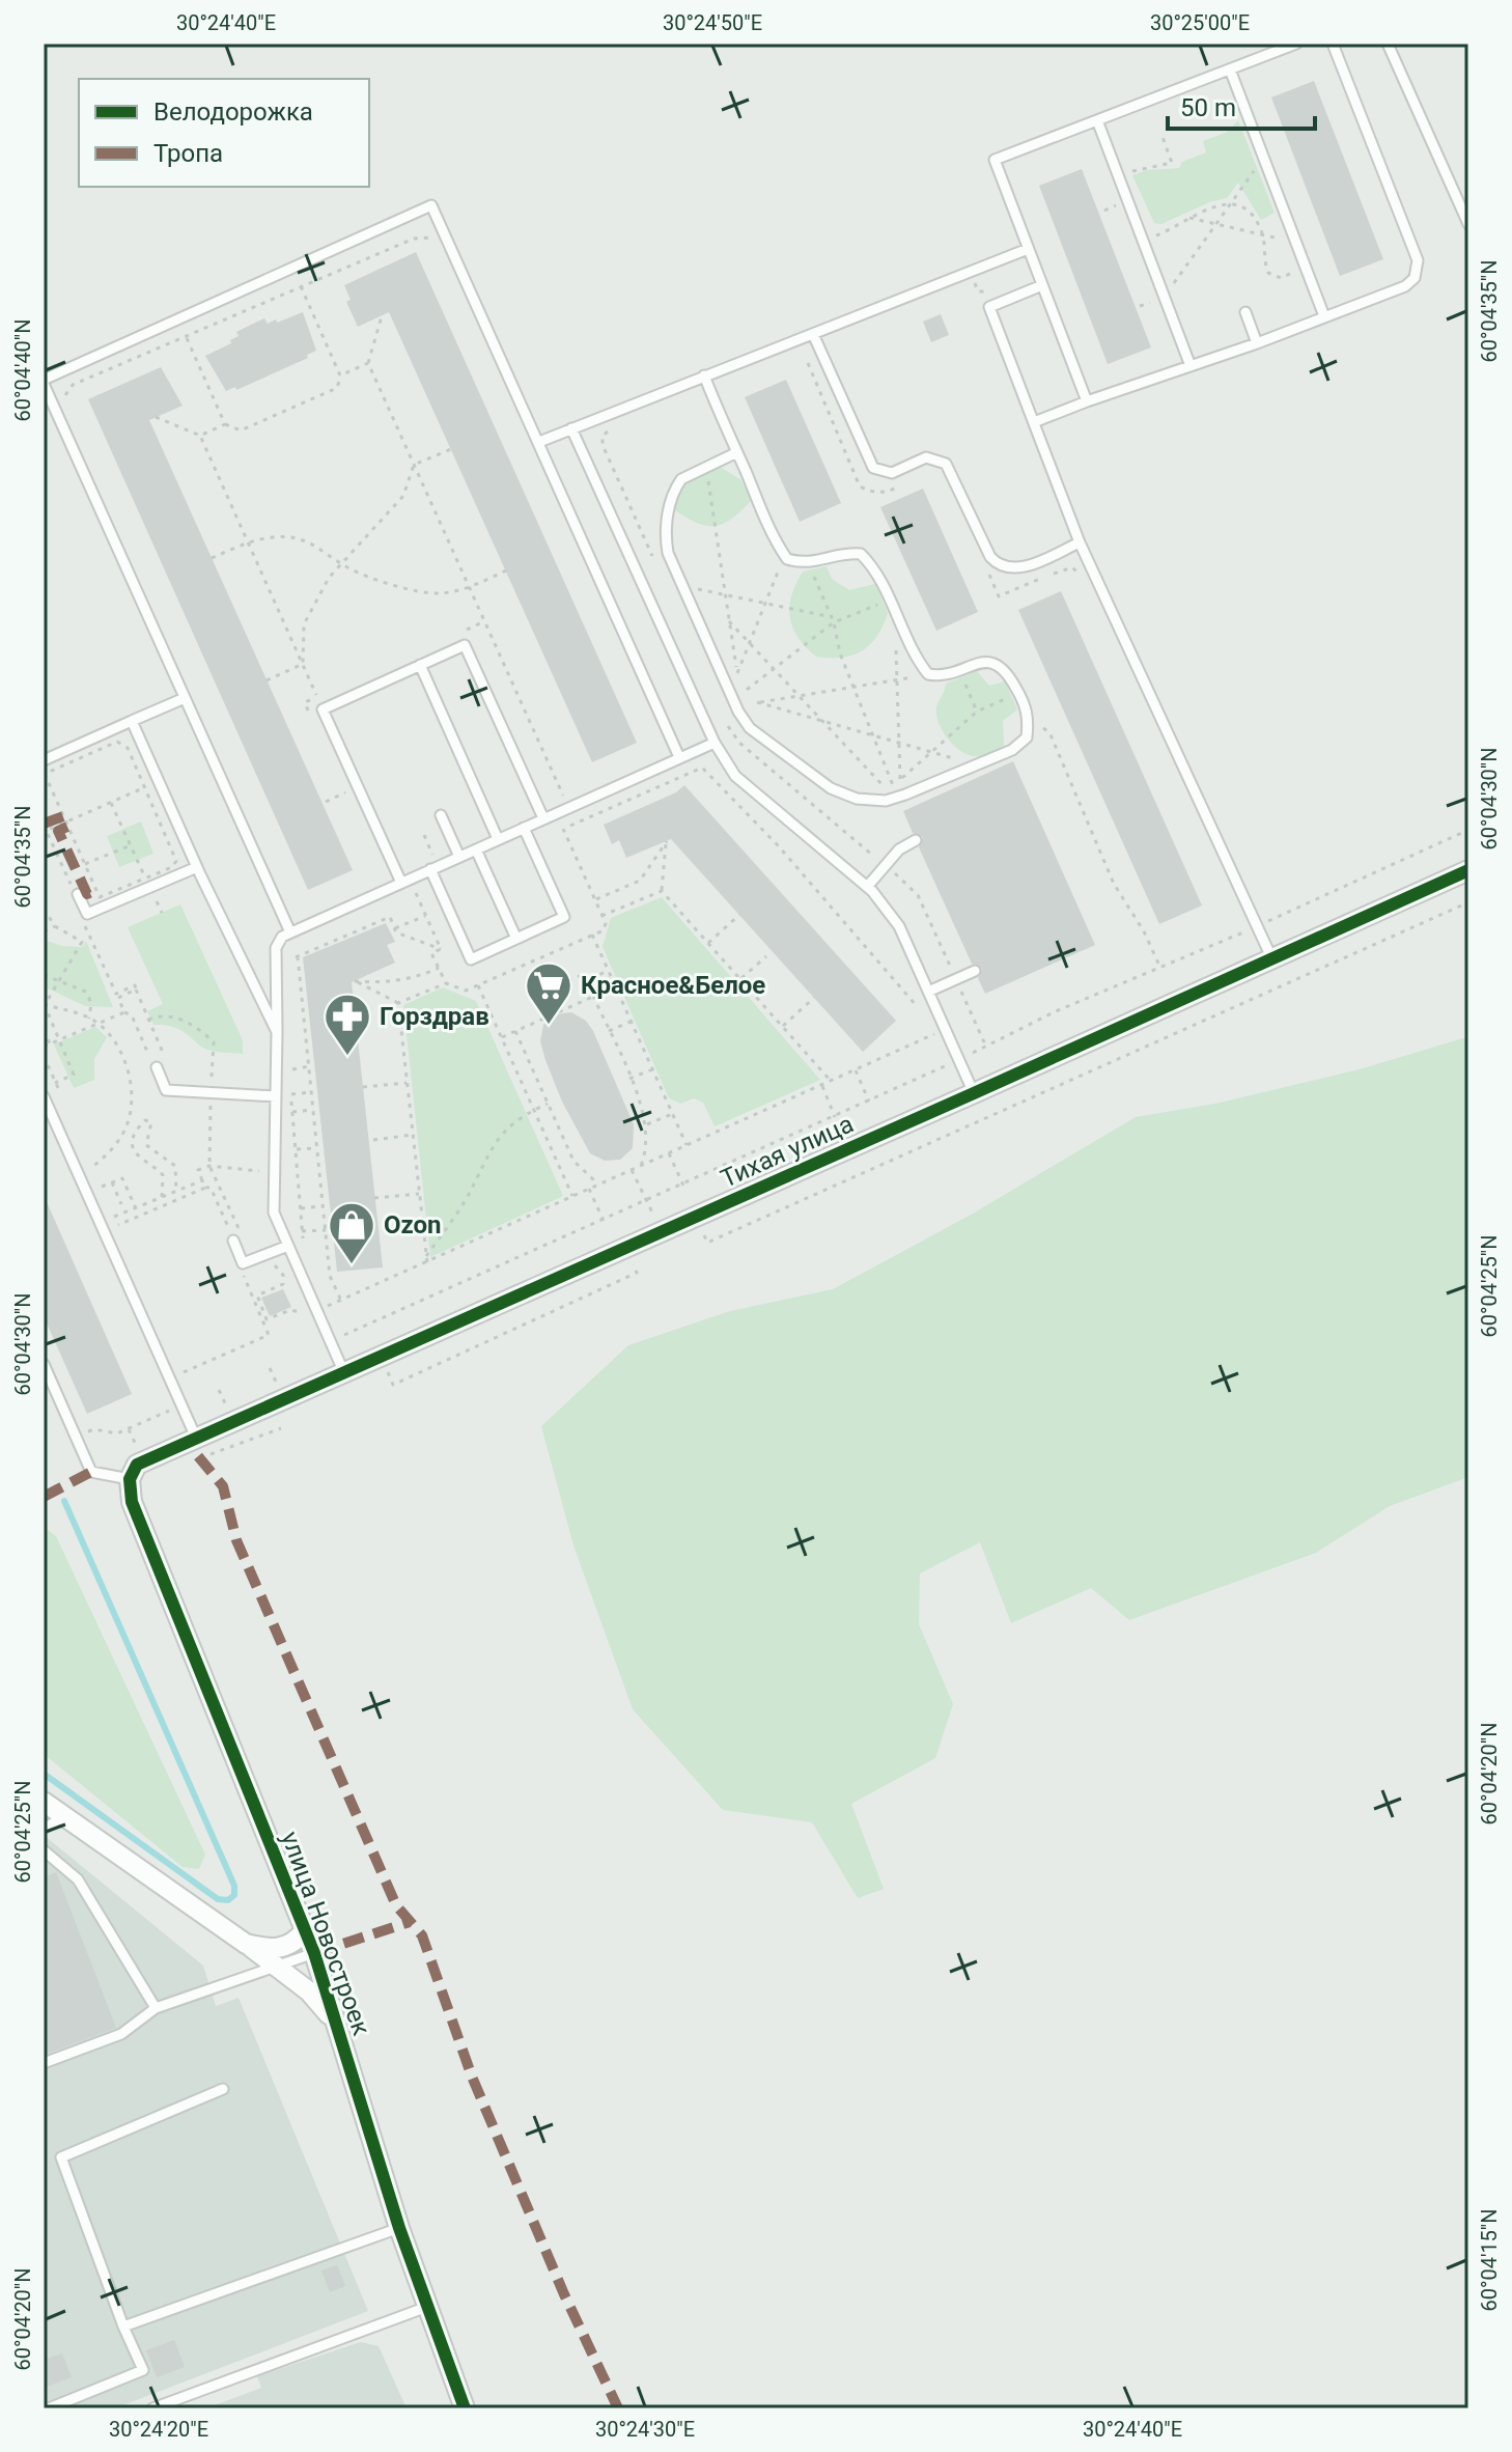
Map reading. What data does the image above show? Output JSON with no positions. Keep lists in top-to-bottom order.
{
  "streets": {
    "street": ["Тихая улица", "улица Новостроек"]
  },
  "crossings": [
    ["Тихая улица", "улица Новостроек"]
  ],
  "places": {
    "supermarket": ["Красное&Белое"],
    "pharmacy": ["Горздрав"],
    "shop": ["Ozon"]
  },
  "legend": ["Велодорожка", "Тропа"],
  "scale_bar": "50 m",
  "coordinates": [
    "30°24'40\"E",
    "30°24'50\"E",
    "30°25'00\"E",
    "60°04'35\"N",
    "60°04'40\"N",
    "60°04'30\"N",
    "60°04'25\"N",
    "60°04'20\"N",
    "60°04'15\"N",
    "30°24'20\"E",
    "30°24'30\"E"
  ]
}
